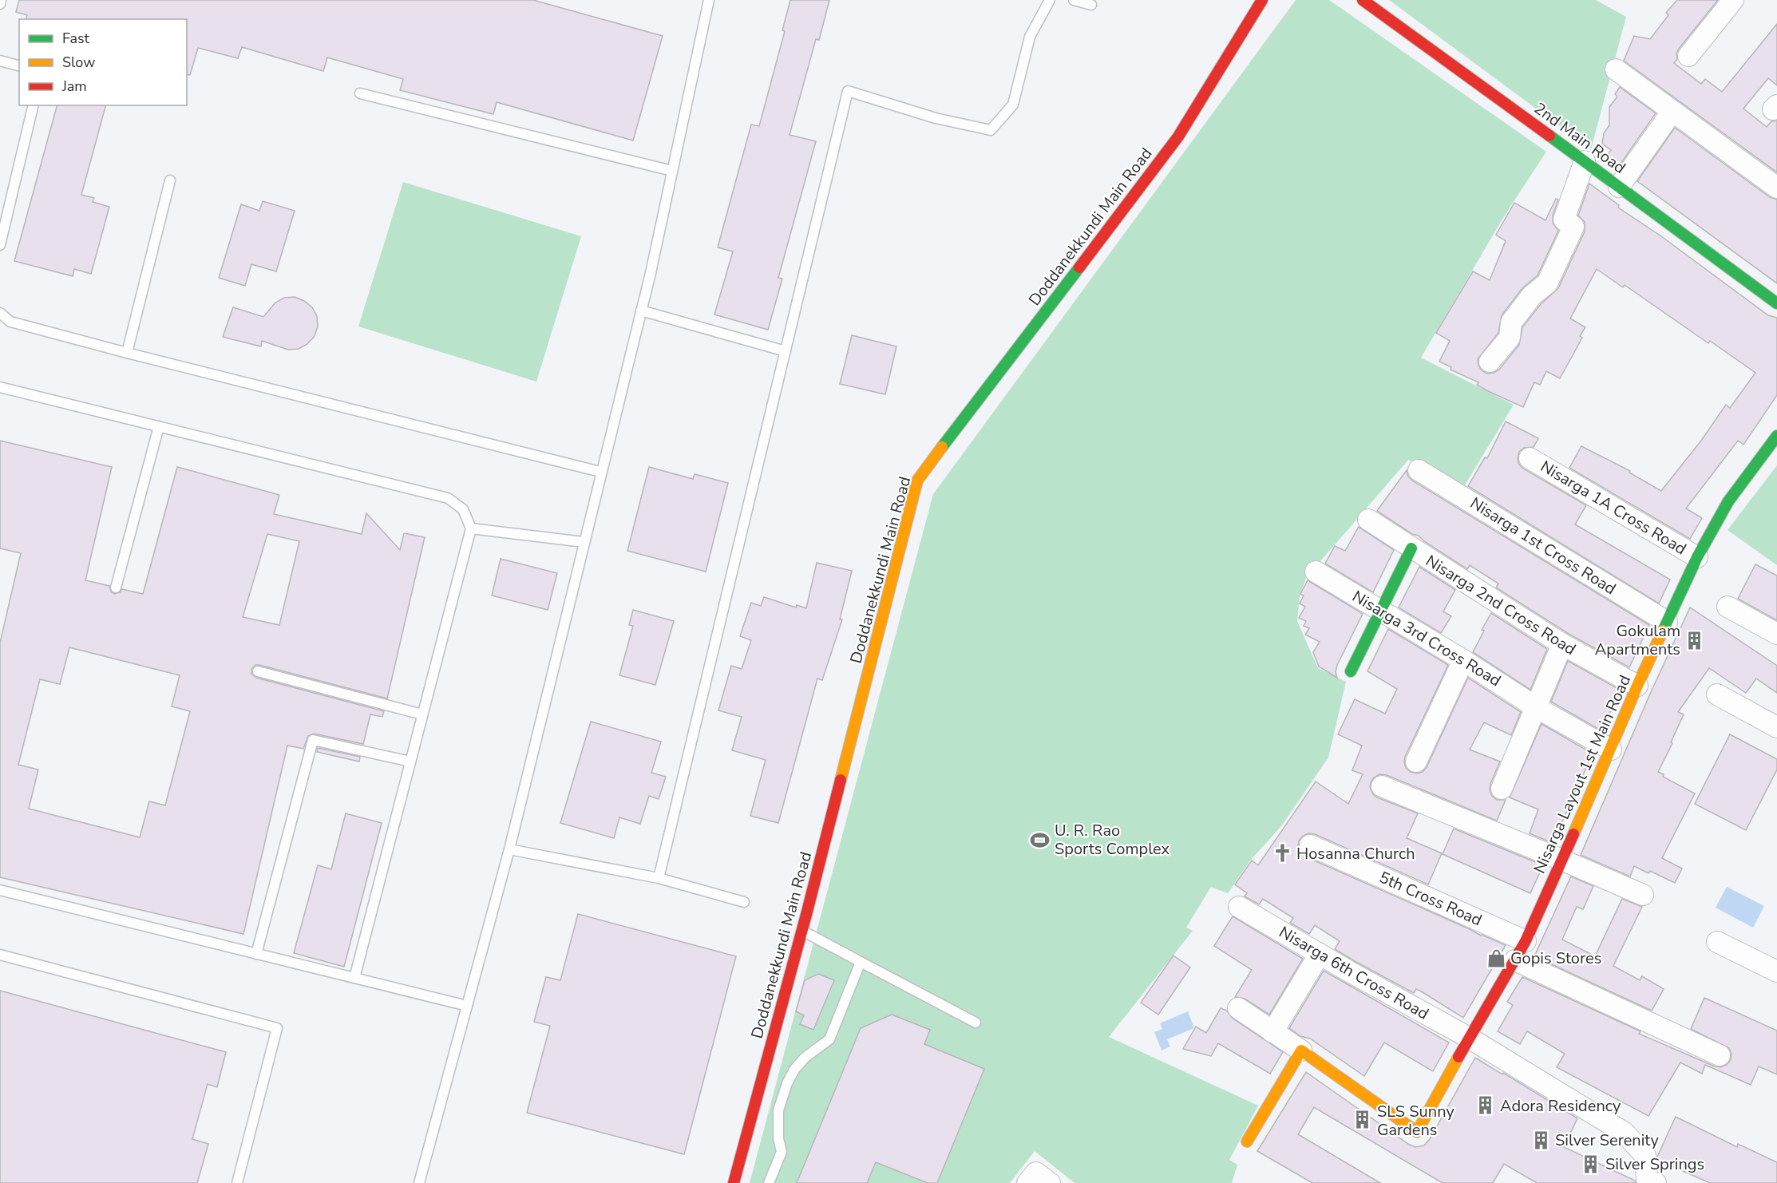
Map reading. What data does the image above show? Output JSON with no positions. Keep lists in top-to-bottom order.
{
  "streets": {
    "street": [
      "2nd Main Road",
      "Doddanekkundi Main Road",
      "Nisarga 1A Cross Road",
      "Nisarga 1st Cross Road",
      "Nisarga 2nd Cross Road",
      "Nisarga 3rd Cross Road",
      "Nisarga Layout 1st Main Road",
      "5th Cross Road",
      "Nisarga 6th Cross Road"
    ]
  },
  "crossings": [
    ["Nisarga 1A Cross Road", "Nisarga Layout 1st Main Road"],
    ["Nisarga 1st Cross Road", "Nisarga Layout 1st Main Road"],
    ["Nisarga 2nd Cross Road", "Nisarga Layout 1st Main Road"],
    ["Nisarga 3rd Cross Road", "Nisarga Layout 1st Main Road"],
    ["Nisarga Layout 1st Main Road", "5th Cross Road"],
    ["Nisarga Layout 1st Main Road", "Nisarga 6th Cross Road"]
  ],
  "places": {
    "building": [
      "Gokulam Apartments",
      "Adora Residency",
      "SLS Sunny Gardens",
      "Silver Serenity",
      "Silver Springs"
    ],
    "sports": ["U. R. Rao Sports Complex"],
    "church": ["Hosanna Church"],
    "shop": ["Gopis Stores"]
  },
  "legend": ["Fast", "Slow", "Jam"]
}
